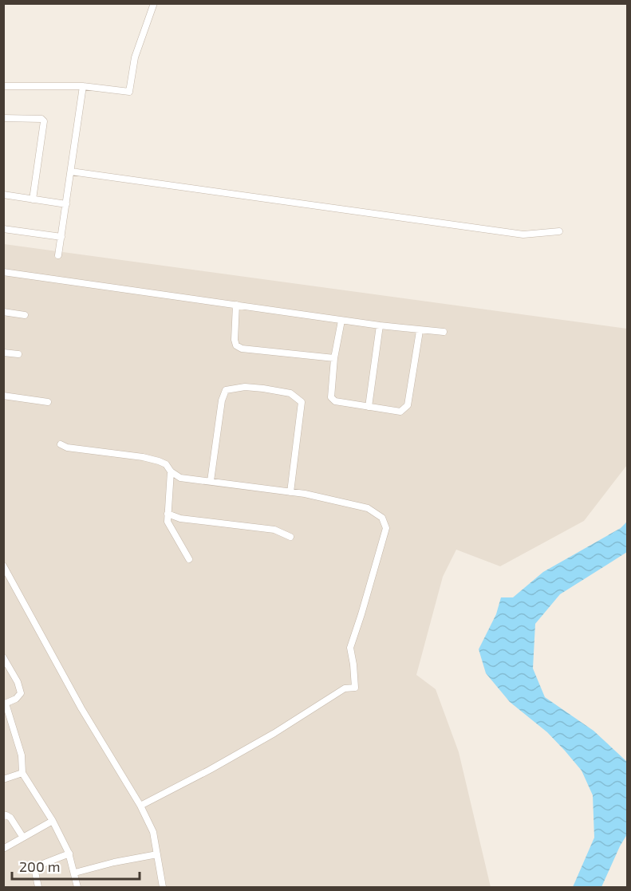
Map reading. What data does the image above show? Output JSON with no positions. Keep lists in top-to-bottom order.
{
  "scale_bar": "200 m"
}
